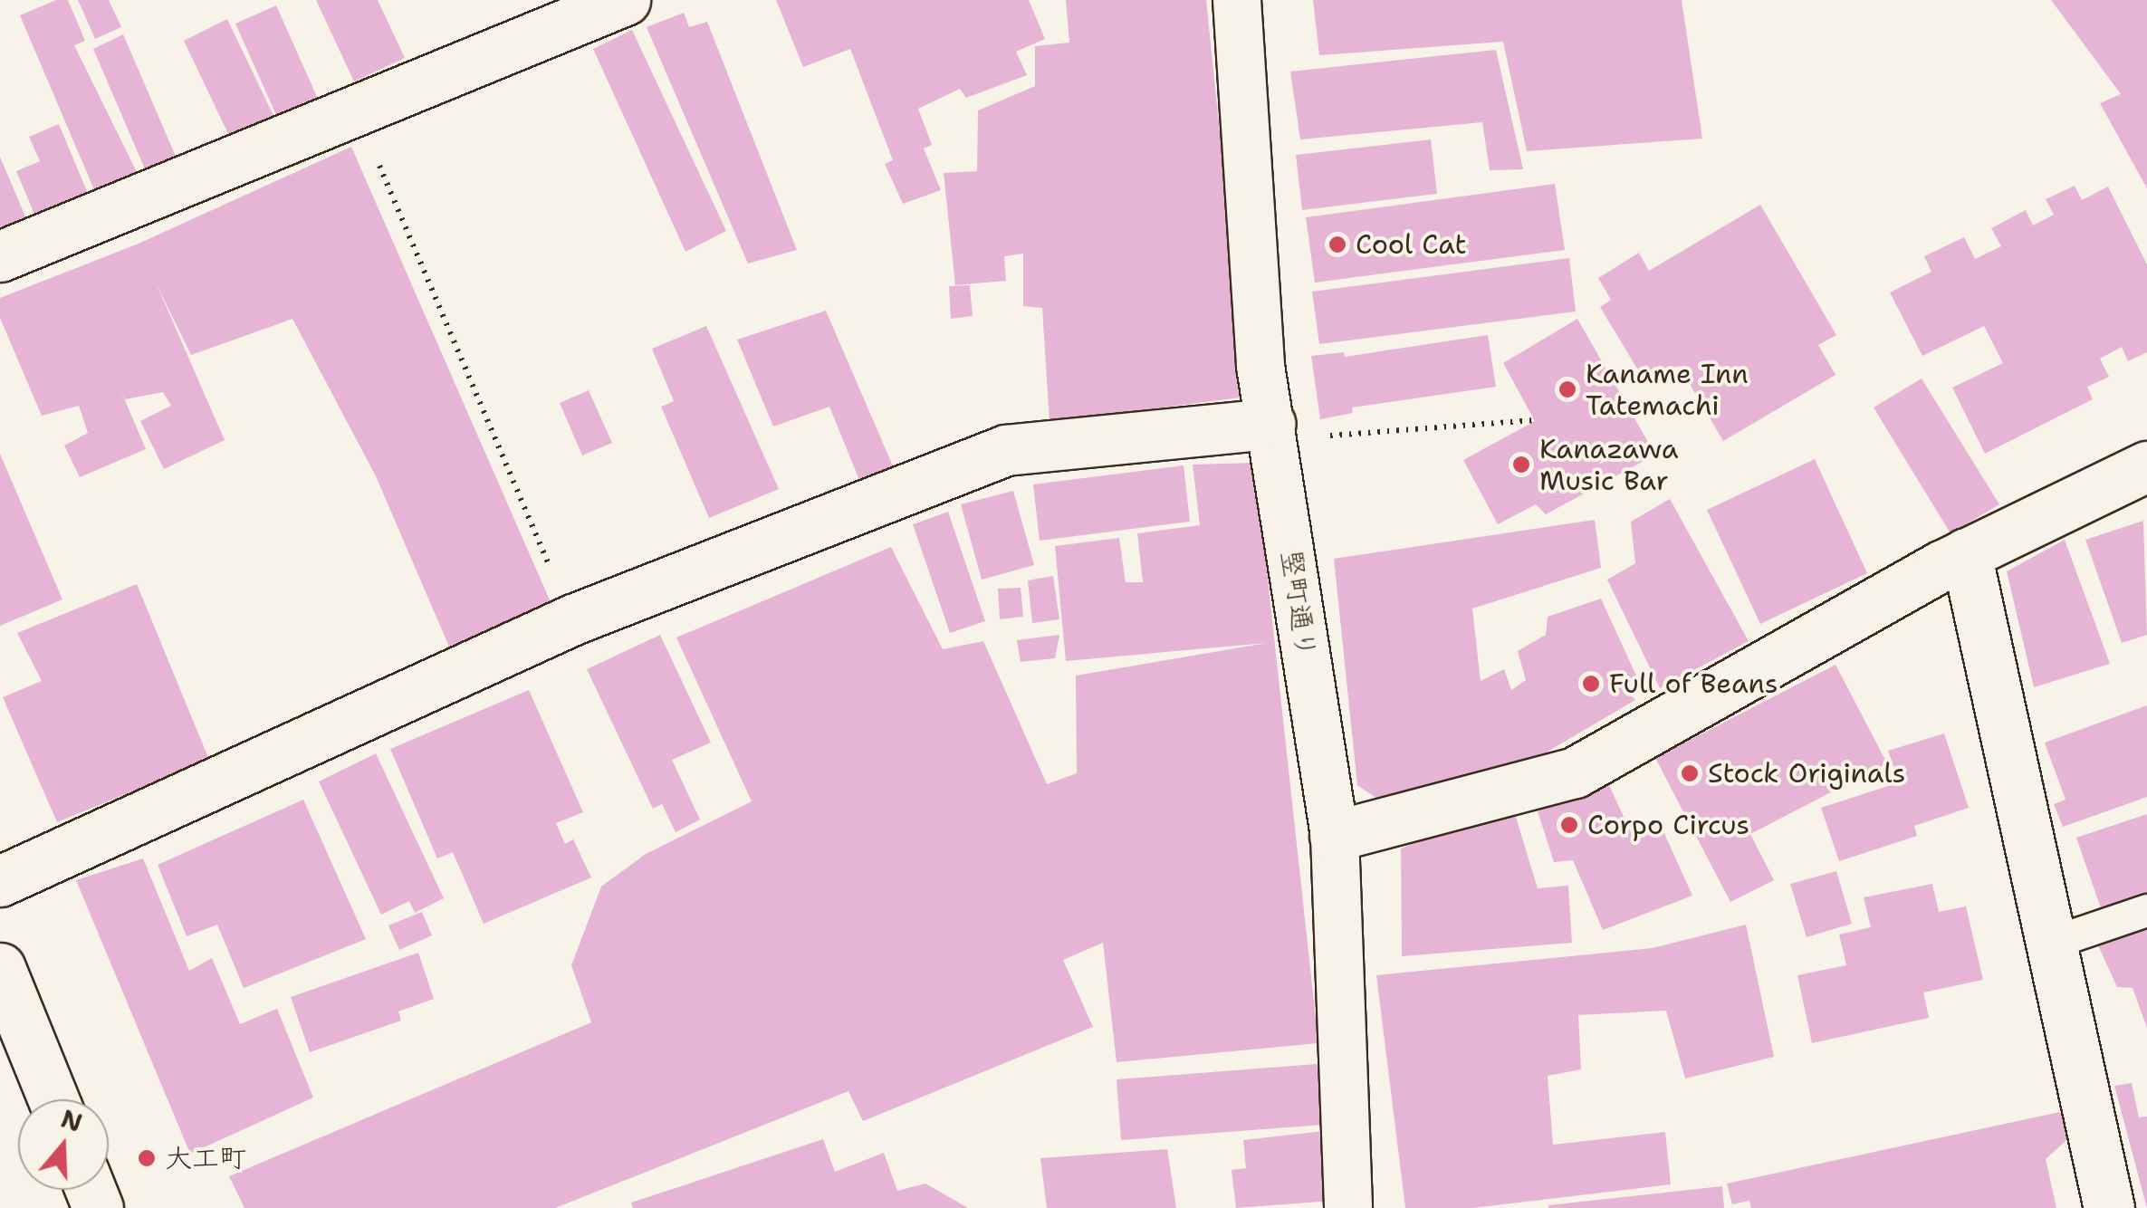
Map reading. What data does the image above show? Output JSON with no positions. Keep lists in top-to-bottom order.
{
  "streets": {
    "street": ["竪町通り"]
  },
  "places": [
    "Cool Cat",
    "Kaname Inn Tatemachi",
    "Kanazawa Music Bar",
    "Full of Beans",
    "Stock Originals",
    "Corpo Circus",
    "大工町"
  ],
  "north": "top"
}
